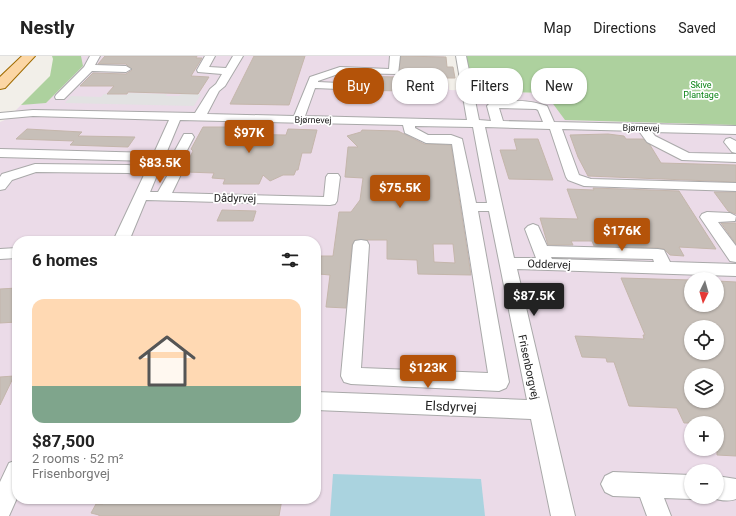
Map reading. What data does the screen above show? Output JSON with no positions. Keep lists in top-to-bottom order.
{
  "streets": {
    "street": [
      "Bjørnevej",
      "Dådyrvej",
      "Oddervej",
      "Frisenborgvej",
      "Elsdyrvej"
    ]
  },
  "crossings": [
    ["Bjørnevej", "Frisenborgvej"],
    ["Oddervej", "Frisenborgvej"],
    ["Frisenborgvej", "Elsdyrvej"]
  ],
  "parks": ["Skive Plantage"],
  "north": "bottom",
  "page": {
    "header": "Nestly",
    "nav": ["Map", "Directions", "Saved"],
    "chip": [
      "Buy",
      "Rent",
      "Filters",
      "New"
    ],
    "price": [
      "$97K",
      "$83.5K",
      "$75.5K",
      "$176K",
      "$87.5K",
      "$123K"
    ],
    "heading": "6 homes",
    "map_buttons": ["+", "−"],
    "list": [
      {
        "name": "$87,500",
        "note": "2 rooms · 52 m² · Frisenborgvej"
      }
    ]
  }
}
